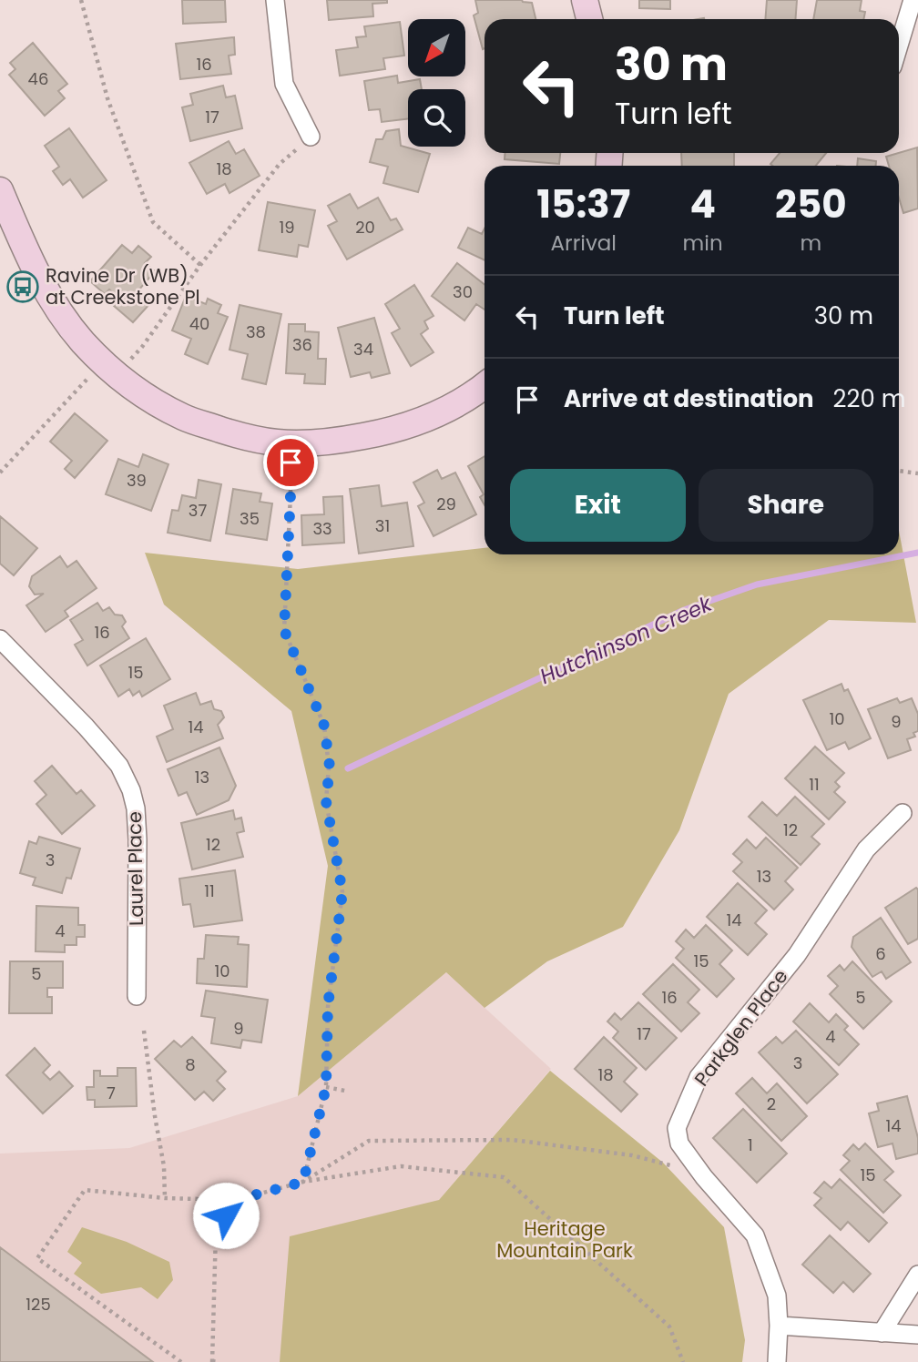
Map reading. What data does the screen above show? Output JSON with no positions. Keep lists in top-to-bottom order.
{
  "streets": {
    "street": ["Laurel Place", "Parkglen Place"]
  },
  "water": ["Hutchinson Creek"],
  "parks": ["Heritage Mountain Park"],
  "places": {
    "bus stop": ["Ravine Dr (WB) at Creekstone Pl"]
  },
  "house_numbers": [
    "16",
    "46",
    "17",
    "18",
    "19",
    "20",
    "30",
    "40",
    "38",
    "36",
    "34",
    "39",
    "29",
    "37",
    "35",
    "31",
    "33",
    "16",
    "15",
    "10",
    "9",
    "14",
    "13",
    "11",
    "12",
    "12",
    "3",
    "13",
    "11",
    "14",
    "4",
    "6",
    "15",
    "10",
    "5",
    "16",
    "5",
    "9",
    "17",
    "4",
    "3",
    "8",
    "18",
    "7",
    "2",
    "14",
    "1",
    "15",
    "125"
  ],
  "north": "bottom left",
  "page": {
    "turn": ["30 m", "Turn left"],
    "eta": [
      "15:37",
      "Arrival",
      "4",
      "min",
      "250",
      "m"
    ],
    "list": [
      {
        "name": "Turn left",
        "value": "30 m"
      },
      {
        "name": "Arrive at destination",
        "value": "220 m"
      }
    ],
    "buttons": ["Exit", "Share"]
  }
}
